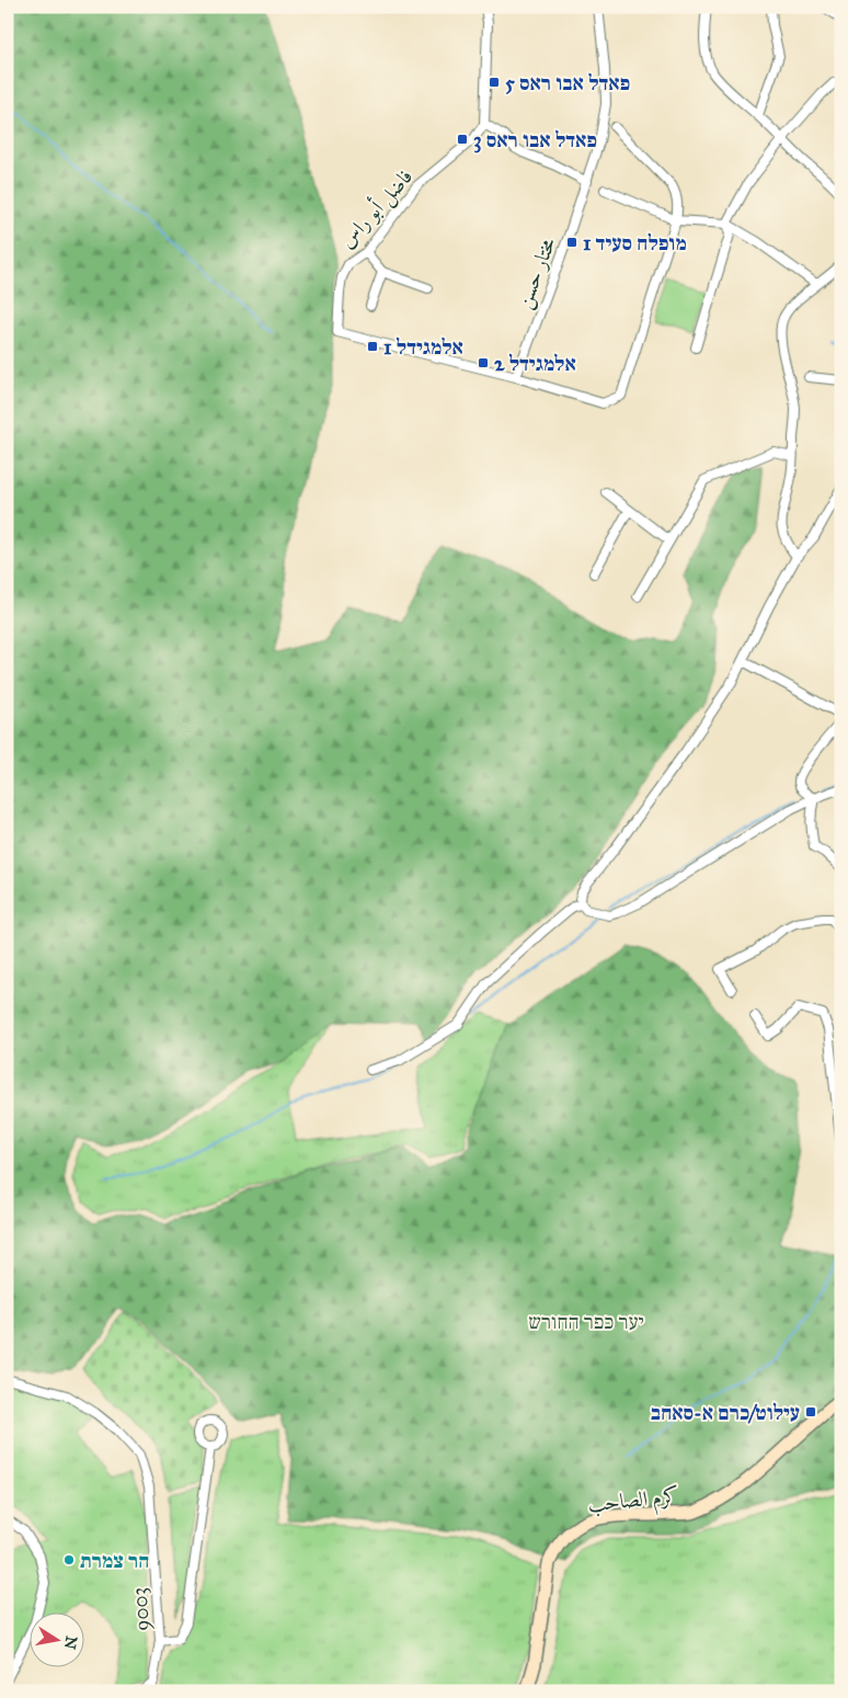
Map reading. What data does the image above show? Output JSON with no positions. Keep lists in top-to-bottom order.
{
  "streets": {
    "street": [
      "فاضل أبو راس",
      "مختار حسن",
      "كرم الصاحب",
      "9003"
    ]
  },
  "crossings": [
    ["فاضل أبو راس", "مختار حسن"]
  ],
  "parks": ["יער כפר החורש"],
  "places": {
    "transit": [
      "פאדל אבו ראס 5",
      "פאדל אבו ראס 3",
      "מופלח סעיד 1",
      "אלמגידל 1",
      "אלמגידל 2",
      "עילוט/כרם א-סאחב"
    ],
    "other": ["הר צמרת"]
  },
  "north": "right"
}
